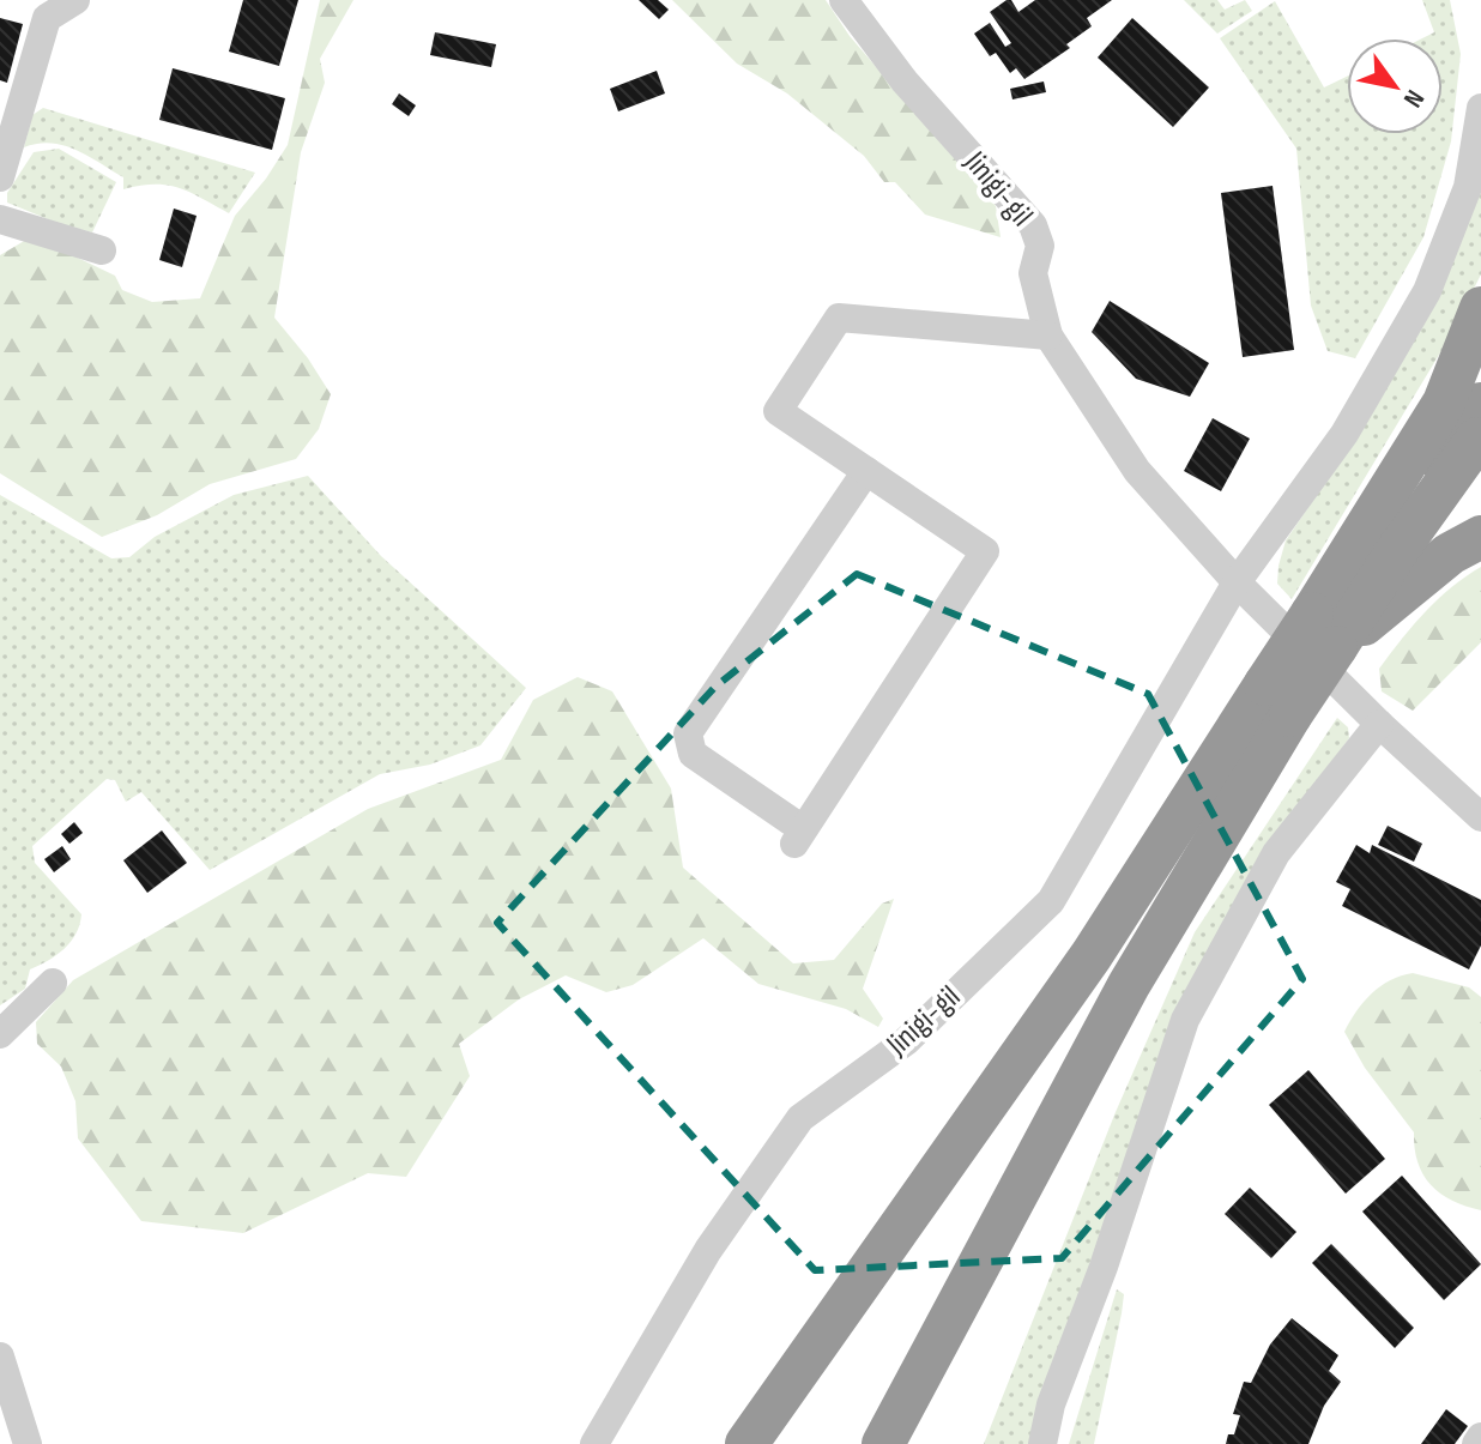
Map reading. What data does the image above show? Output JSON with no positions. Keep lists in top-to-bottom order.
{
  "streets": {
    "street": ["Jinigi-gil"]
  },
  "north": "bottom right"
}
